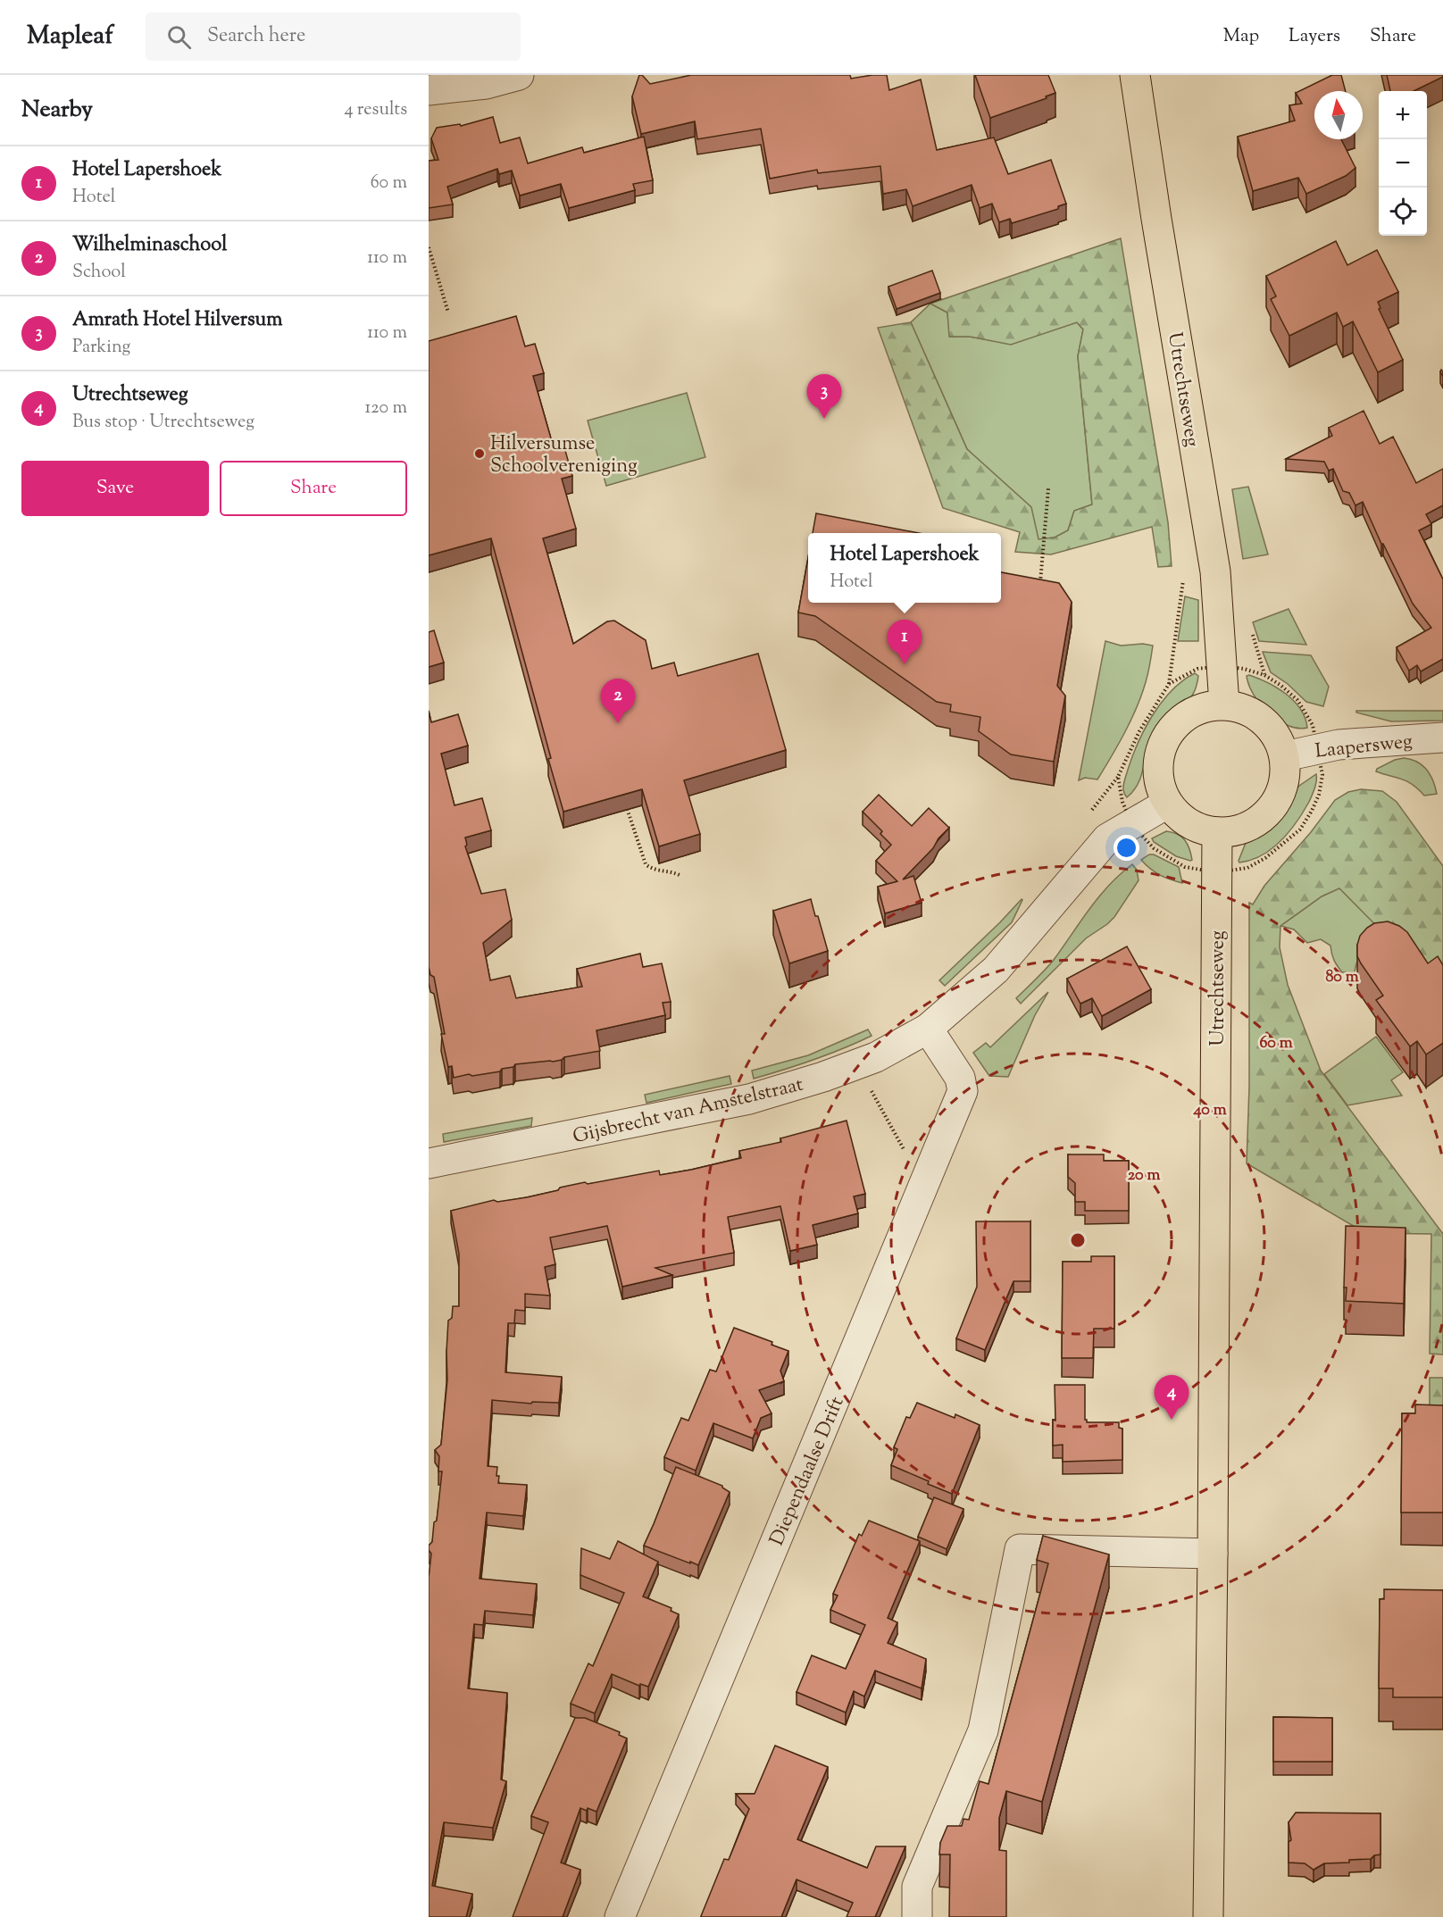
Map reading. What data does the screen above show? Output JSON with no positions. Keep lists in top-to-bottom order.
{
  "streets": {
    "main road": ["Utrechtseweg"],
    "street": ["Laapersweg", "Gijsbrecht van Amstelstraat", "Diependaalse Drift"]
  },
  "crossings": [
    ["Utrechtseweg", "Laapersweg"],
    ["Utrechtseweg", "Gijsbrecht van Amstelstraat"],
    ["Laapersweg", "Gijsbrecht van Amstelstraat"],
    ["Gijsbrecht van Amstelstraat", "Diependaalse Drift"]
  ],
  "places": ["Hilversumse Schoolvereniging"],
  "north": "top",
  "page": {
    "header": "Mapleaf",
    "search": "Search here",
    "nav": ["Map", "Layers", "Share"],
    "heading": ["Nearby", "4 results"],
    "map_buttons": ["+", "−"],
    "list": [
      {
        "mark": "1",
        "name": "Hotel Lapershoek",
        "note": "Hotel",
        "value": "60 m"
      },
      {
        "mark": "2",
        "name": "Wilhelminaschool",
        "note": "School",
        "value": "110 m"
      },
      {
        "mark": "3",
        "name": "Amrath Hotel Hilversum",
        "note": "Parking",
        "value": "110 m"
      },
      {
        "mark": "4",
        "name": "Utrechtseweg",
        "note": "Bus stop · Utrechtseweg",
        "value": "120 m"
      }
    ],
    "pins": [
      "3",
      "1",
      "2",
      "4"
    ],
    "buttons": ["Save", "Share"],
    "popup": ["Hotel Lapershoek", "Hotel"]
  },
  "rings": [
    "80 m",
    "60 m",
    "40 m",
    "20 m"
  ]
}
